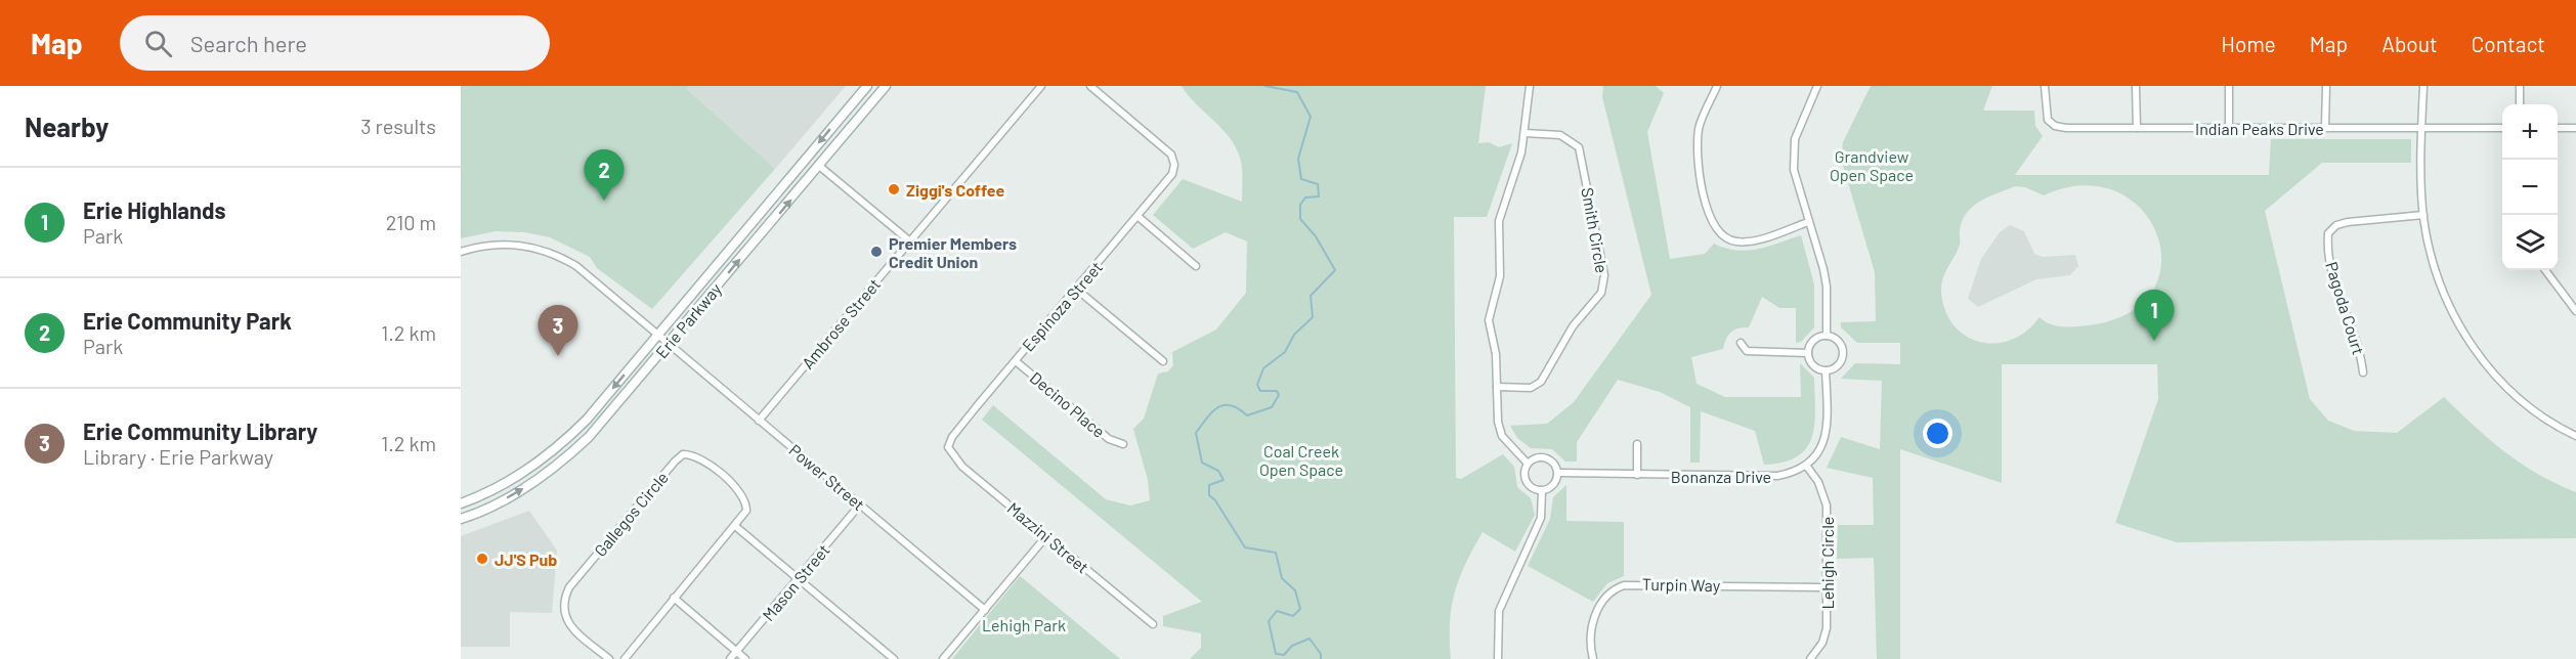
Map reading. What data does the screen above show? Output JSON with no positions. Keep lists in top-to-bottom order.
{
  "streets": {
    "main road": ["Erie Parkway"],
    "street": [
      "Indian Peaks Drive",
      "Smith Circle",
      "Espinoza Street",
      "Pagoda Court",
      "Ambrose Street",
      "Decino Place",
      "Bonanza Drive",
      "Power Street",
      "Gallegos Circle",
      "Mazzini Street",
      "Lehigh Circle",
      "Mason Street",
      "Turpin Way"
    ]
  },
  "crossings": [
    ["Espinoza Street", "Decino Place"],
    ["Espinoza Street", "Mazzini Street"],
    ["Erie Parkway", "Power Street"],
    ["Ambrose Street", "Power Street"],
    ["Bonanza Drive", "Lehigh Circle"],
    ["Power Street", "Mason Street"],
    ["Lehigh Circle", "Turpin Way"]
  ],
  "parks": ["Grandview Open Space", "Coal Creek Open Space", "Lehigh Park"],
  "places": ["Ziggi's Coffee", "Premier Members Credit Union", "JJ'S Pub"],
  "page": {
    "header": "Map",
    "search": "Search here",
    "nav": [
      "Home",
      "Map",
      "About",
      "Contact"
    ],
    "heading": ["Nearby", "3 results"],
    "map_buttons": ["+", "−"],
    "pins": ["2", "1", "3"],
    "list": [
      {
        "mark": "1",
        "name": "Erie Highlands",
        "note": "Park",
        "value": "210 m"
      },
      {
        "mark": "2",
        "name": "Erie Community Park",
        "note": "Park",
        "value": "1.2 km"
      },
      {
        "mark": "3",
        "name": "Erie Community Library",
        "note": "Library · Erie Parkway",
        "value": "1.2 km"
      }
    ]
  }
}
